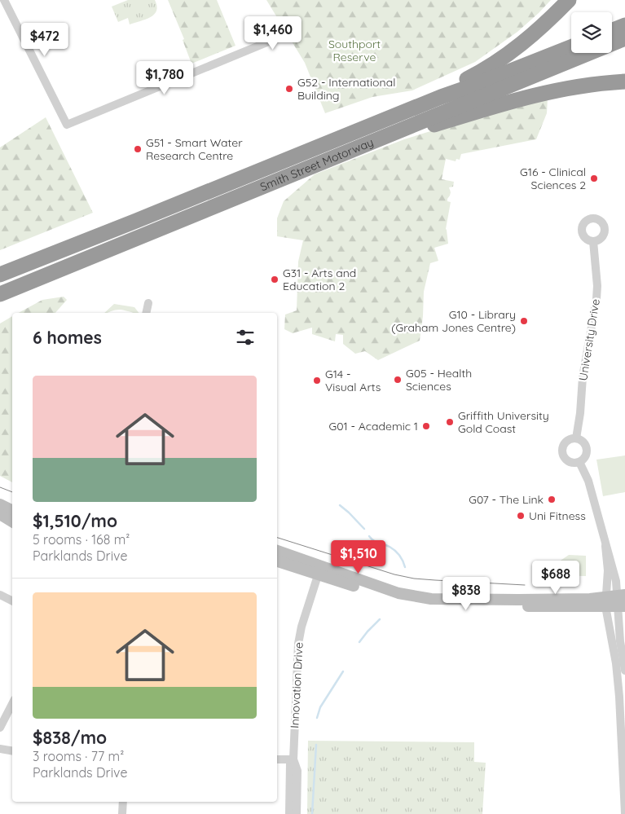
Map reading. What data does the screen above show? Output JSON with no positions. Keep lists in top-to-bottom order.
{
  "streets": {
    "highway": ["Smith Street Motorway"],
    "street": ["University Drive", "Innovation Drive"]
  },
  "parks": ["Southport Reserve"],
  "places": [
    "G52 - International Building",
    "G51 - Smart Water Research Centre",
    "G16 - Clinical Sciences 2",
    "G31 - Arts and Education 2",
    "G10 - Library (Graham Jones Centre)",
    "G05 - Health Sciences",
    "G14 - Visual Arts",
    "Griffith University Gold Coast",
    "G01 - Academic 1",
    "G07 - The Link",
    "Uni Fitness"
  ],
  "page": {
    "price": [
      "$1,460",
      "$472",
      "$1,780",
      "$1,510",
      "$688",
      "$838"
    ],
    "heading": "6 homes",
    "list": [
      {
        "name": "$1,510/mo",
        "note": "5 rooms · 168 m² · Parklands Drive"
      },
      {
        "name": "$838/mo",
        "note": "3 rooms · 77 m² · Parklands Drive"
      }
    ]
  }
}
